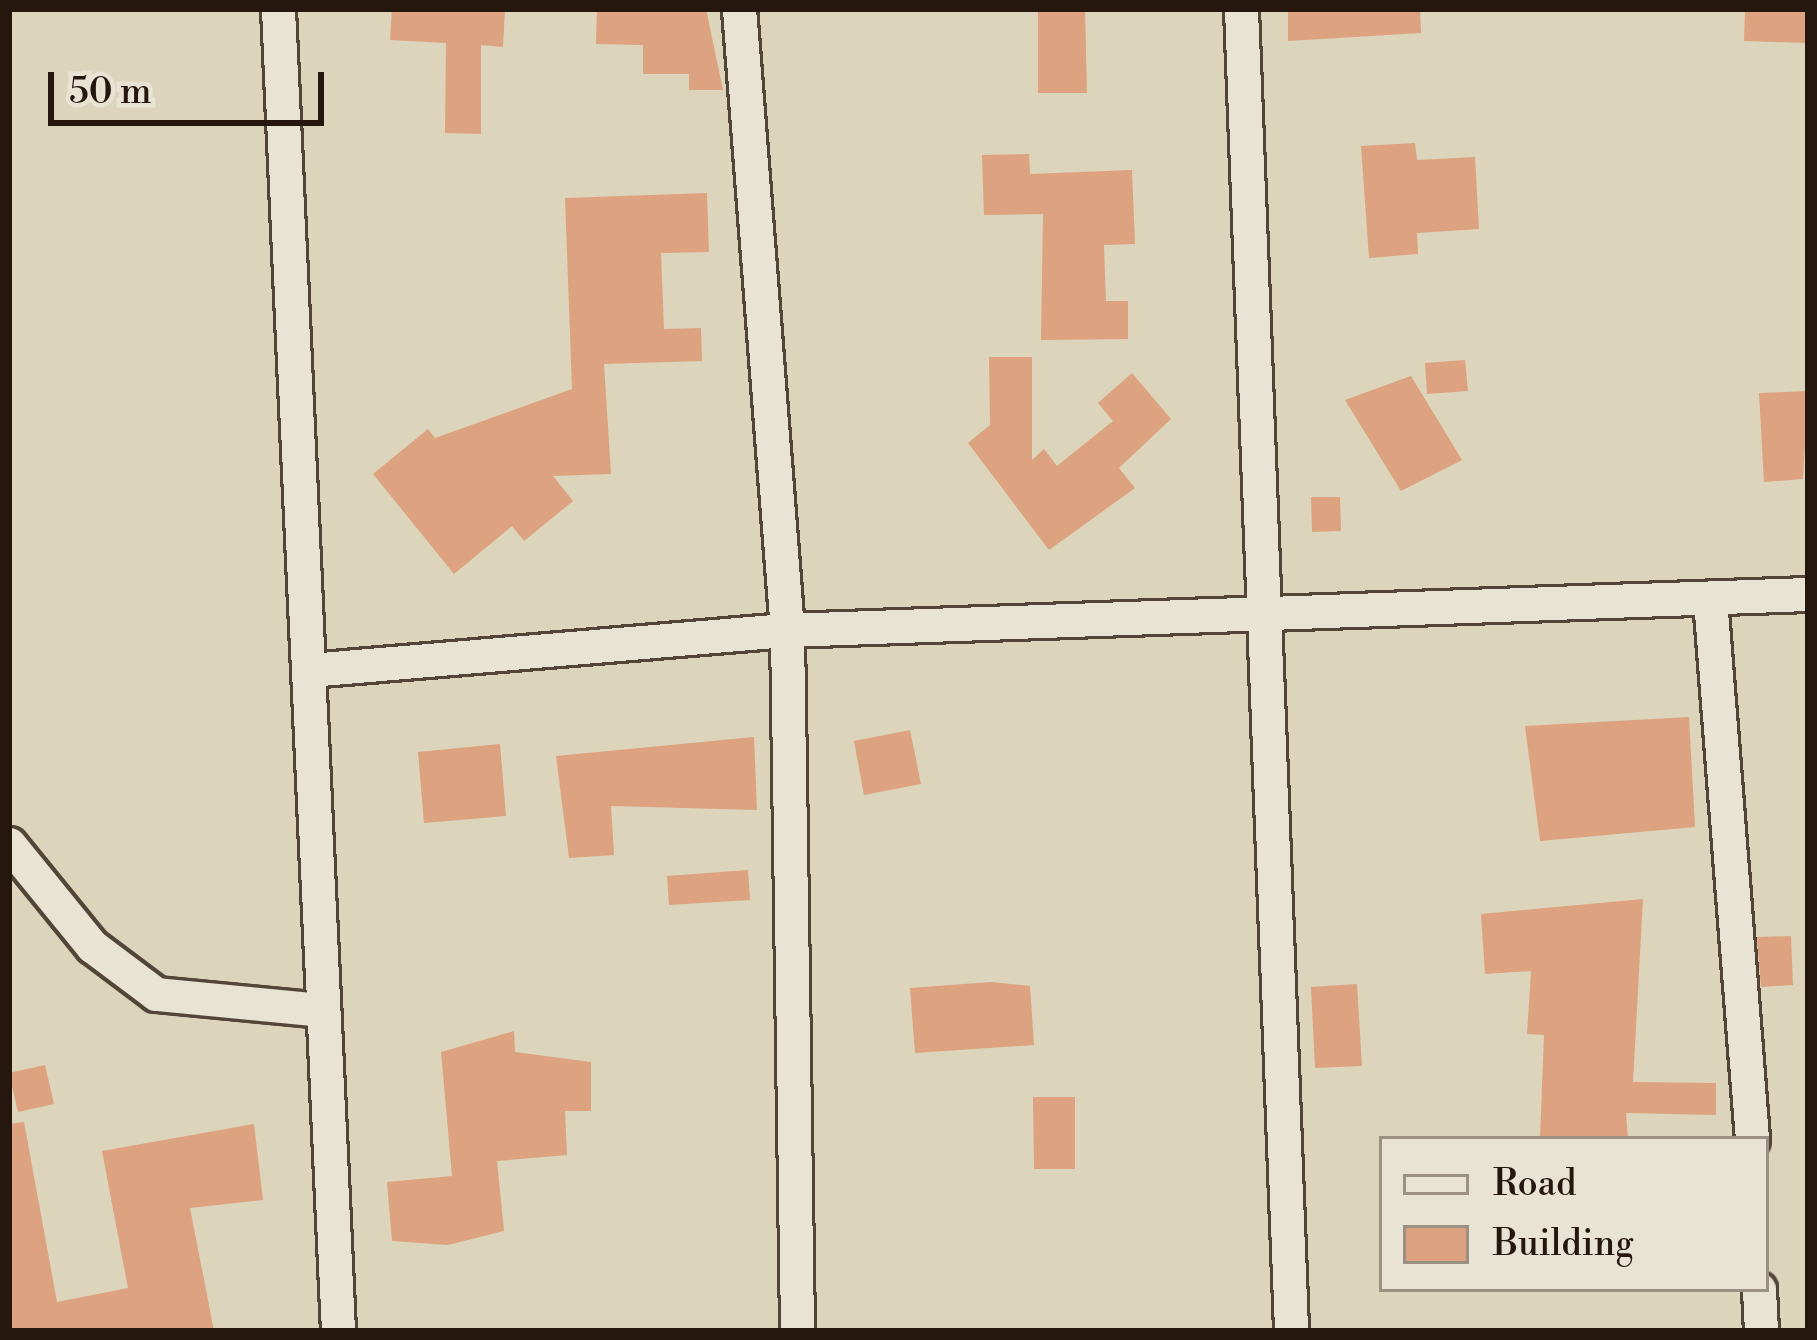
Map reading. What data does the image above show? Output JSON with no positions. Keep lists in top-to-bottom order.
{
  "legend": ["Road", "Building"],
  "scale_bar": "50 m"
}
